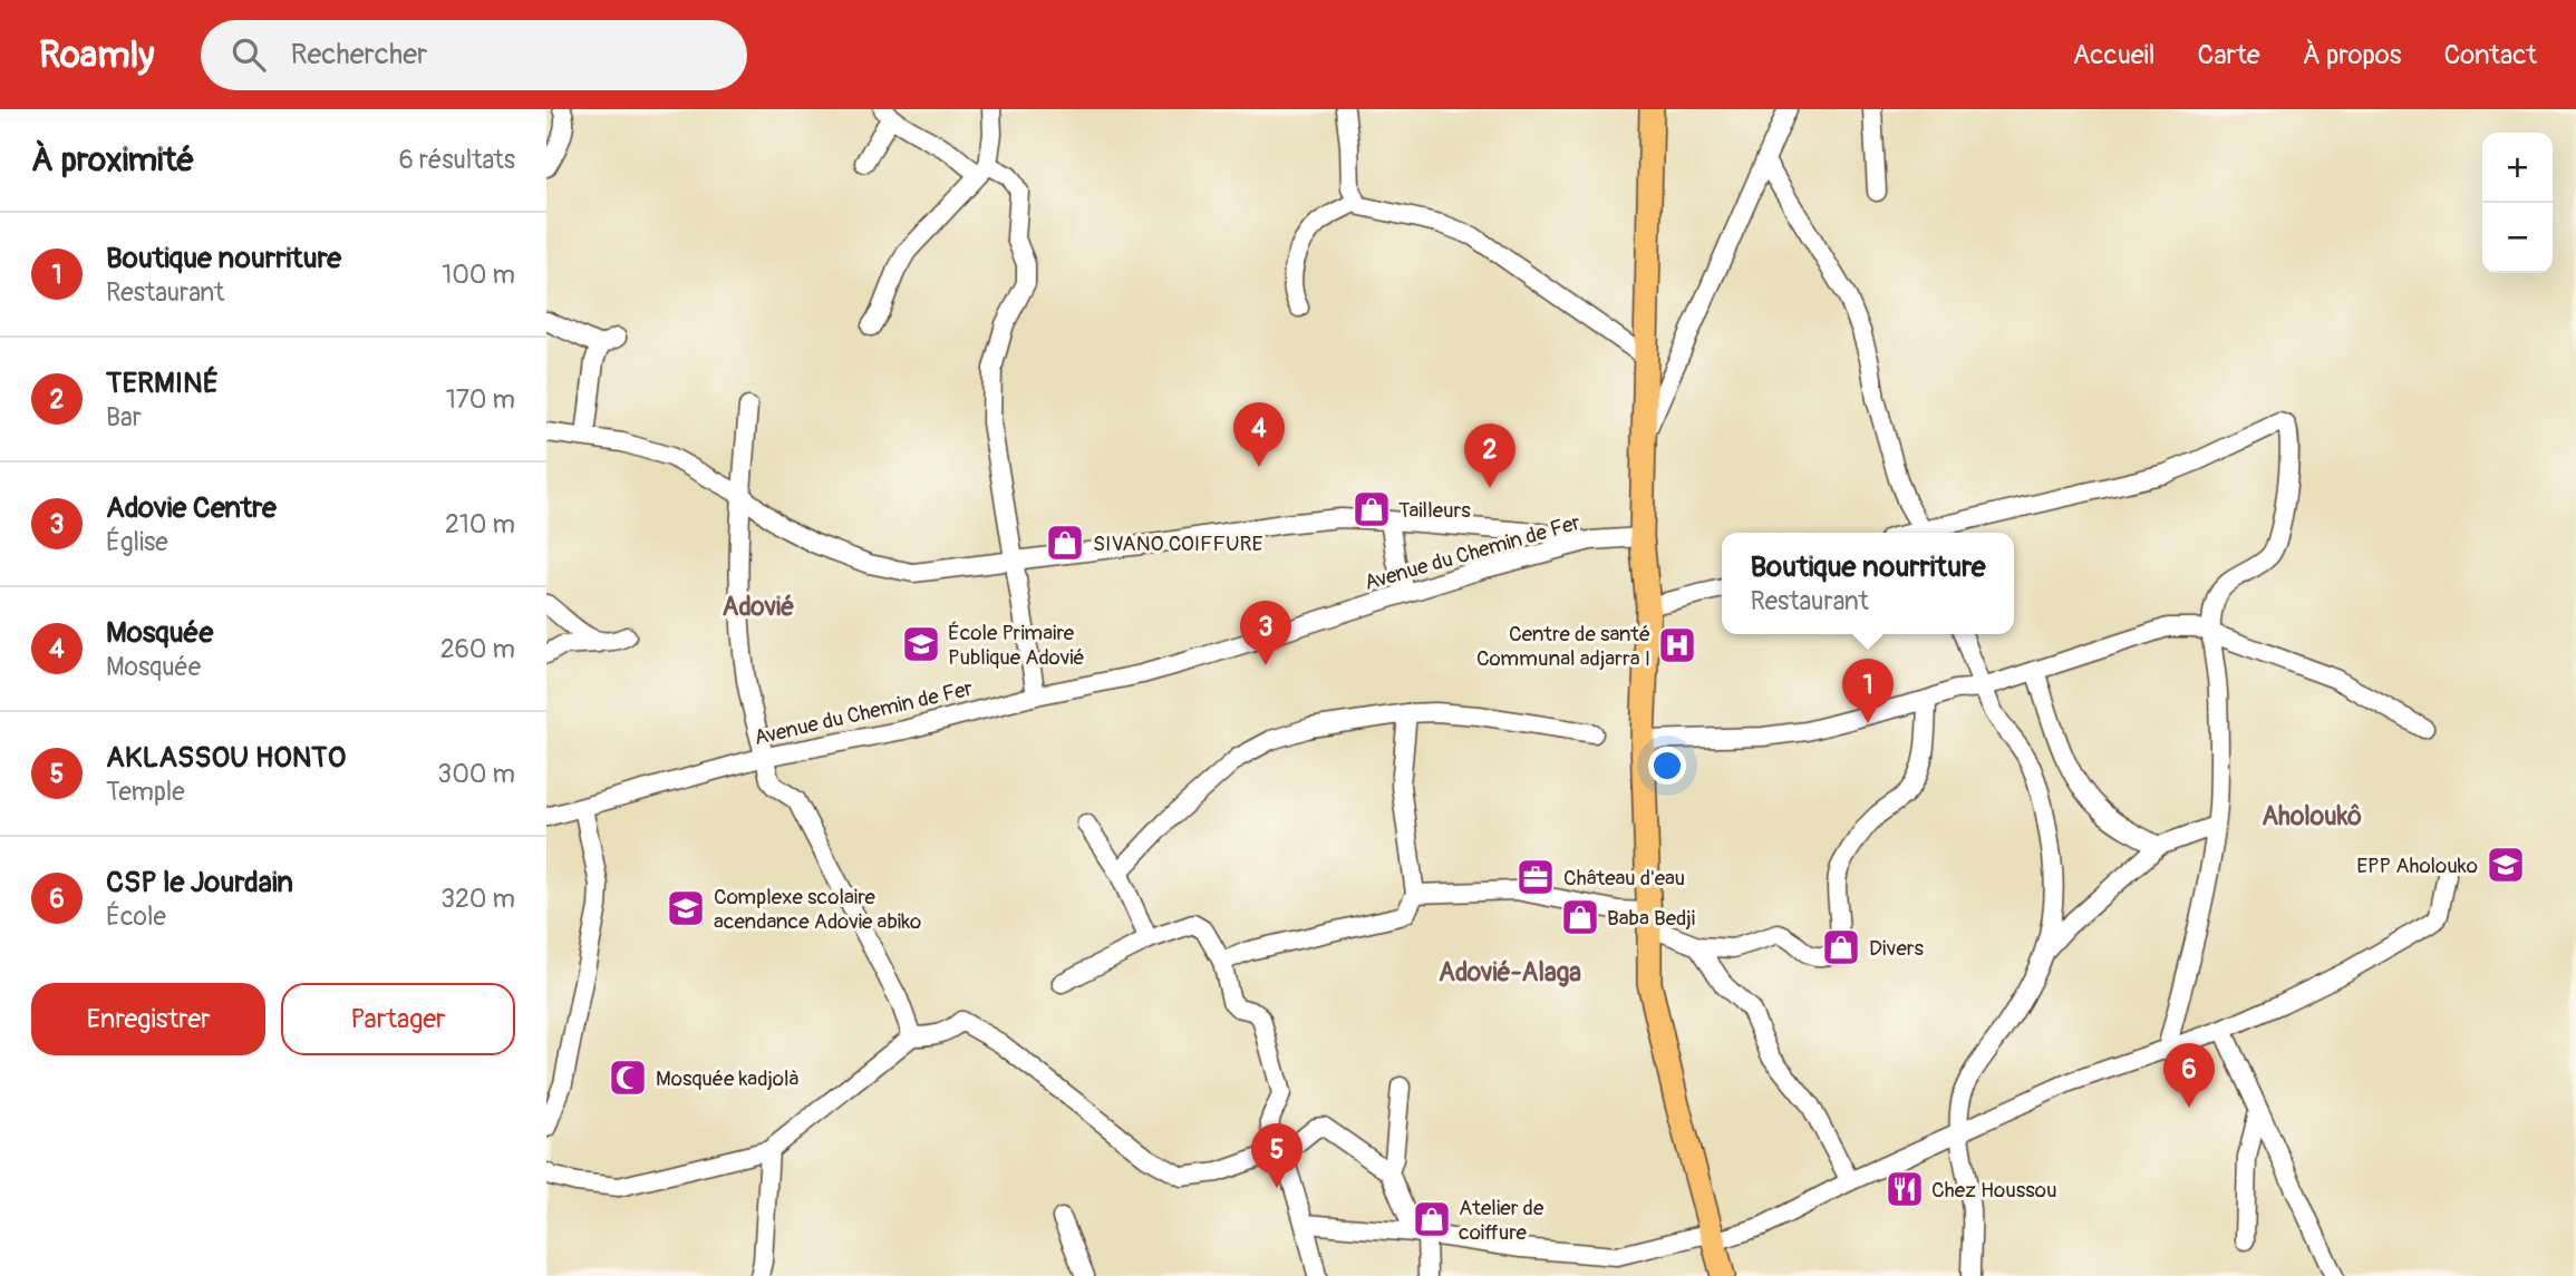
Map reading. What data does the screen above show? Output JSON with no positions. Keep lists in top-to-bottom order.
{
  "streets": {
    "street": ["Avenue du Chemin de Fer"]
  },
  "districts": ["Adovié", "Aholoukô", "Adovié-Alaga"],
  "places": {
    "shop": [
      "Tailleurs",
      "SIVANO COIFFURE",
      "Baba Bedji",
      "Divers",
      "Atelier de coiffure"
    ],
    "school or university": ["École Primaire Publique Adovié", "EPP Aholouko", "Complexe scolaire acendance Adovie abiko"],
    "hospital": ["Centre de santé Communal adjarra I"],
    "office": ["Château d'eau"],
    "mosque": ["Mosquée kadjolà"],
    "restaurant": ["Chez Houssou"]
  },
  "page": {
    "header": "Roamly",
    "search": "Rechercher",
    "nav": [
      "Accueil",
      "Carte",
      "À propos",
      "Contact"
    ],
    "heading": ["À proximité", "6 résultats"],
    "map_buttons": ["+", "−"],
    "list": [
      {
        "mark": "1",
        "name": "Boutique nourriture",
        "note": "Restaurant",
        "value": "100 m"
      },
      {
        "mark": "2",
        "name": "TERMINÉ",
        "note": "Bar",
        "value": "170 m"
      },
      {
        "mark": "3",
        "name": "Adovie Centre",
        "note": "Église",
        "value": "210 m"
      },
      {
        "mark": "4",
        "name": "Mosquée",
        "note": "Mosquée",
        "value": "260 m"
      },
      {
        "mark": "5",
        "name": "AKLASSOU HONTO",
        "note": "Temple",
        "value": "300 m"
      },
      {
        "mark": "6",
        "name": "CSP le Jourdain",
        "note": "École",
        "value": "320 m"
      }
    ],
    "pins": [
      "4",
      "2",
      "3",
      "1",
      "6",
      "5"
    ],
    "popup": ["Boutique nourriture", "Restaurant"],
    "buttons": ["Enregistrer", "Partager"]
  }
}
